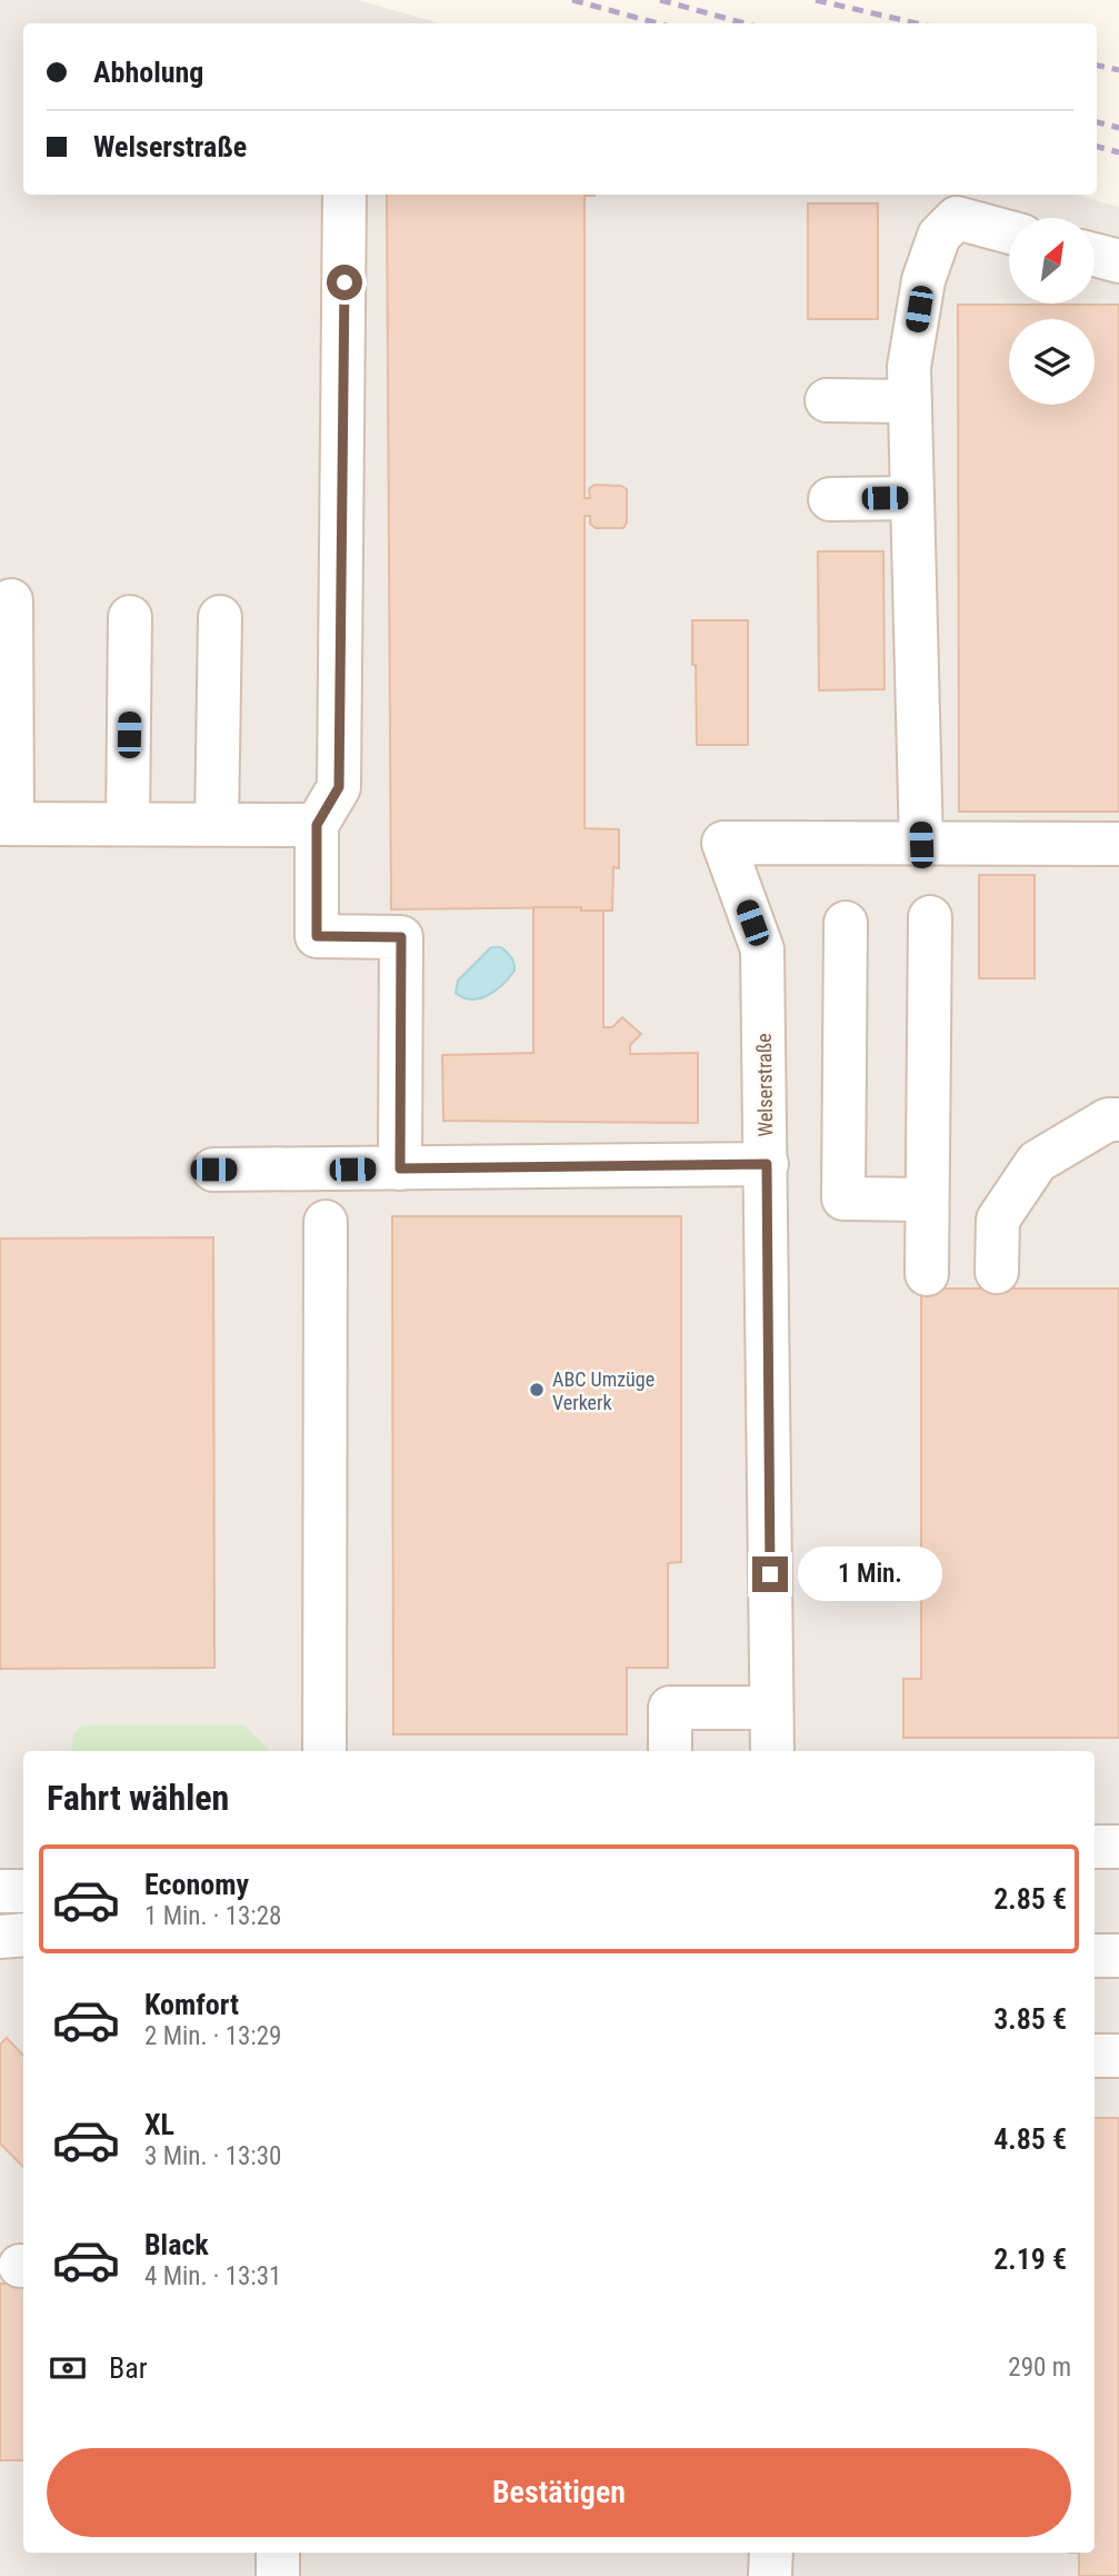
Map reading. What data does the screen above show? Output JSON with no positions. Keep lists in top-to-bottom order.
{
  "streets": {
    "street": ["Welserstraße"]
  },
  "places": ["ABC Umzüge Verkerk"],
  "north": "top right",
  "page": {
    "banner": ["Abholung", "Welserstraße"],
    "bubble": "1 Min.",
    "heading": "Fahrt wählen",
    "list": [
      {
        "name": "Economy",
        "note": "1 Min. · 13:28",
        "value": "2.85 €"
      },
      {
        "name": "Komfort",
        "note": "2 Min. · 13:29",
        "value": "3.85 €"
      },
      {
        "name": "XL",
        "note": "3 Min. · 13:30",
        "value": "4.85 €"
      },
      {
        "name": "Black",
        "note": "4 Min. · 13:31",
        "value": "2.19 €"
      }
    ],
    "pay": ["Bar", "290 m"],
    "buttons": "Bestätigen"
  }
}
